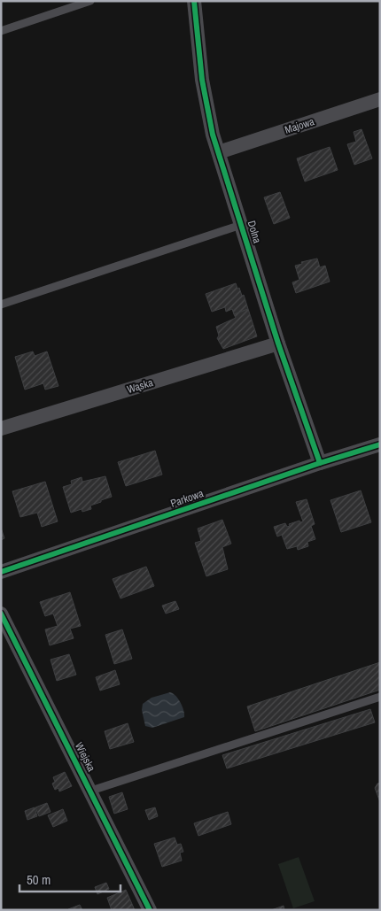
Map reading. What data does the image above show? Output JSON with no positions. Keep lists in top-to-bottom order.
{
  "streets": {
    "street": [
      "Majowa",
      "Dolna",
      "Wąska",
      "Parkowa",
      "Wiejska"
    ]
  },
  "crossings": [
    ["Majowa", "Dolna"],
    ["Dolna", "Wąska"],
    ["Dolna", "Parkowa"]
  ],
  "scale_bar": "50 m"
}
